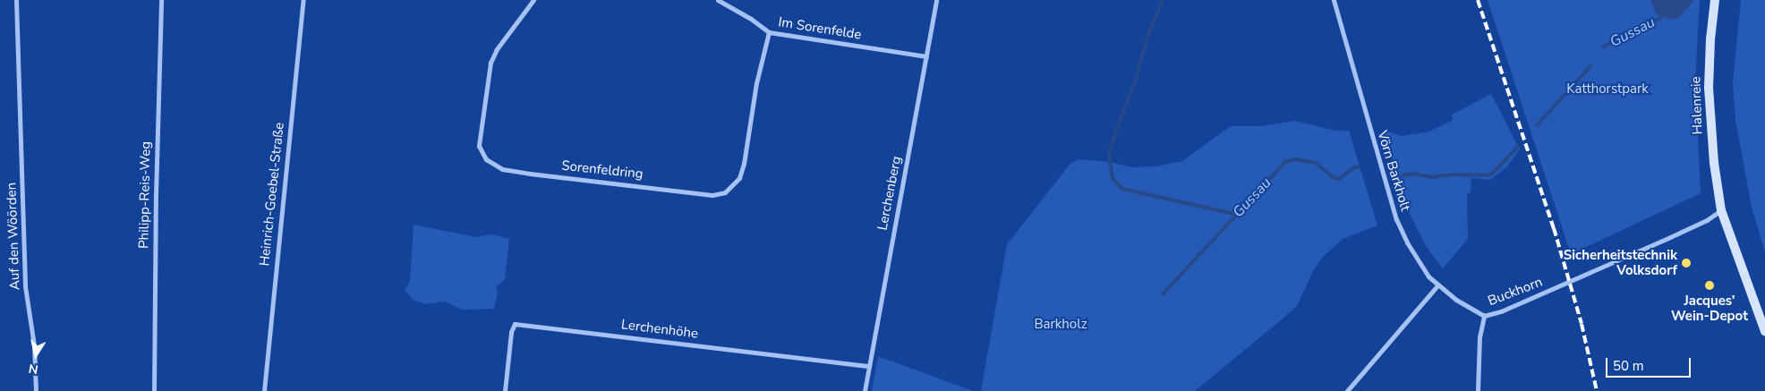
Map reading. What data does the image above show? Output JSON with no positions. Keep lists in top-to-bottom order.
{
  "streets": {
    "main road": ["Halenreie"],
    "street": [
      "Im Sorenfelde",
      "Sorenfeldring",
      "Vörn Barkholt",
      "Lerchenberg",
      "Heinrich-Goebel-Straße",
      "Philipp-Reis-Weg",
      "Auf den Wöörden",
      "Buckhorn",
      "Lerchenhöhe"
    ]
  },
  "crossings": [
    ["Im Sorenfelde", "Sorenfeldring"],
    ["Im Sorenfelde", "Lerchenberg"],
    ["Halenreie", "Buckhorn"],
    ["Vörn Barkholt", "Buckhorn"],
    ["Lerchenberg", "Lerchenhöhe"]
  ],
  "water": ["Gussau"],
  "parks": ["Katthorstpark", "Barkholz"],
  "places": ["Sicherheitstechnik Volksdorf", "Jacques’ Wein-Depot"],
  "scale_bar": "50 m",
  "north": "bottom"
}
